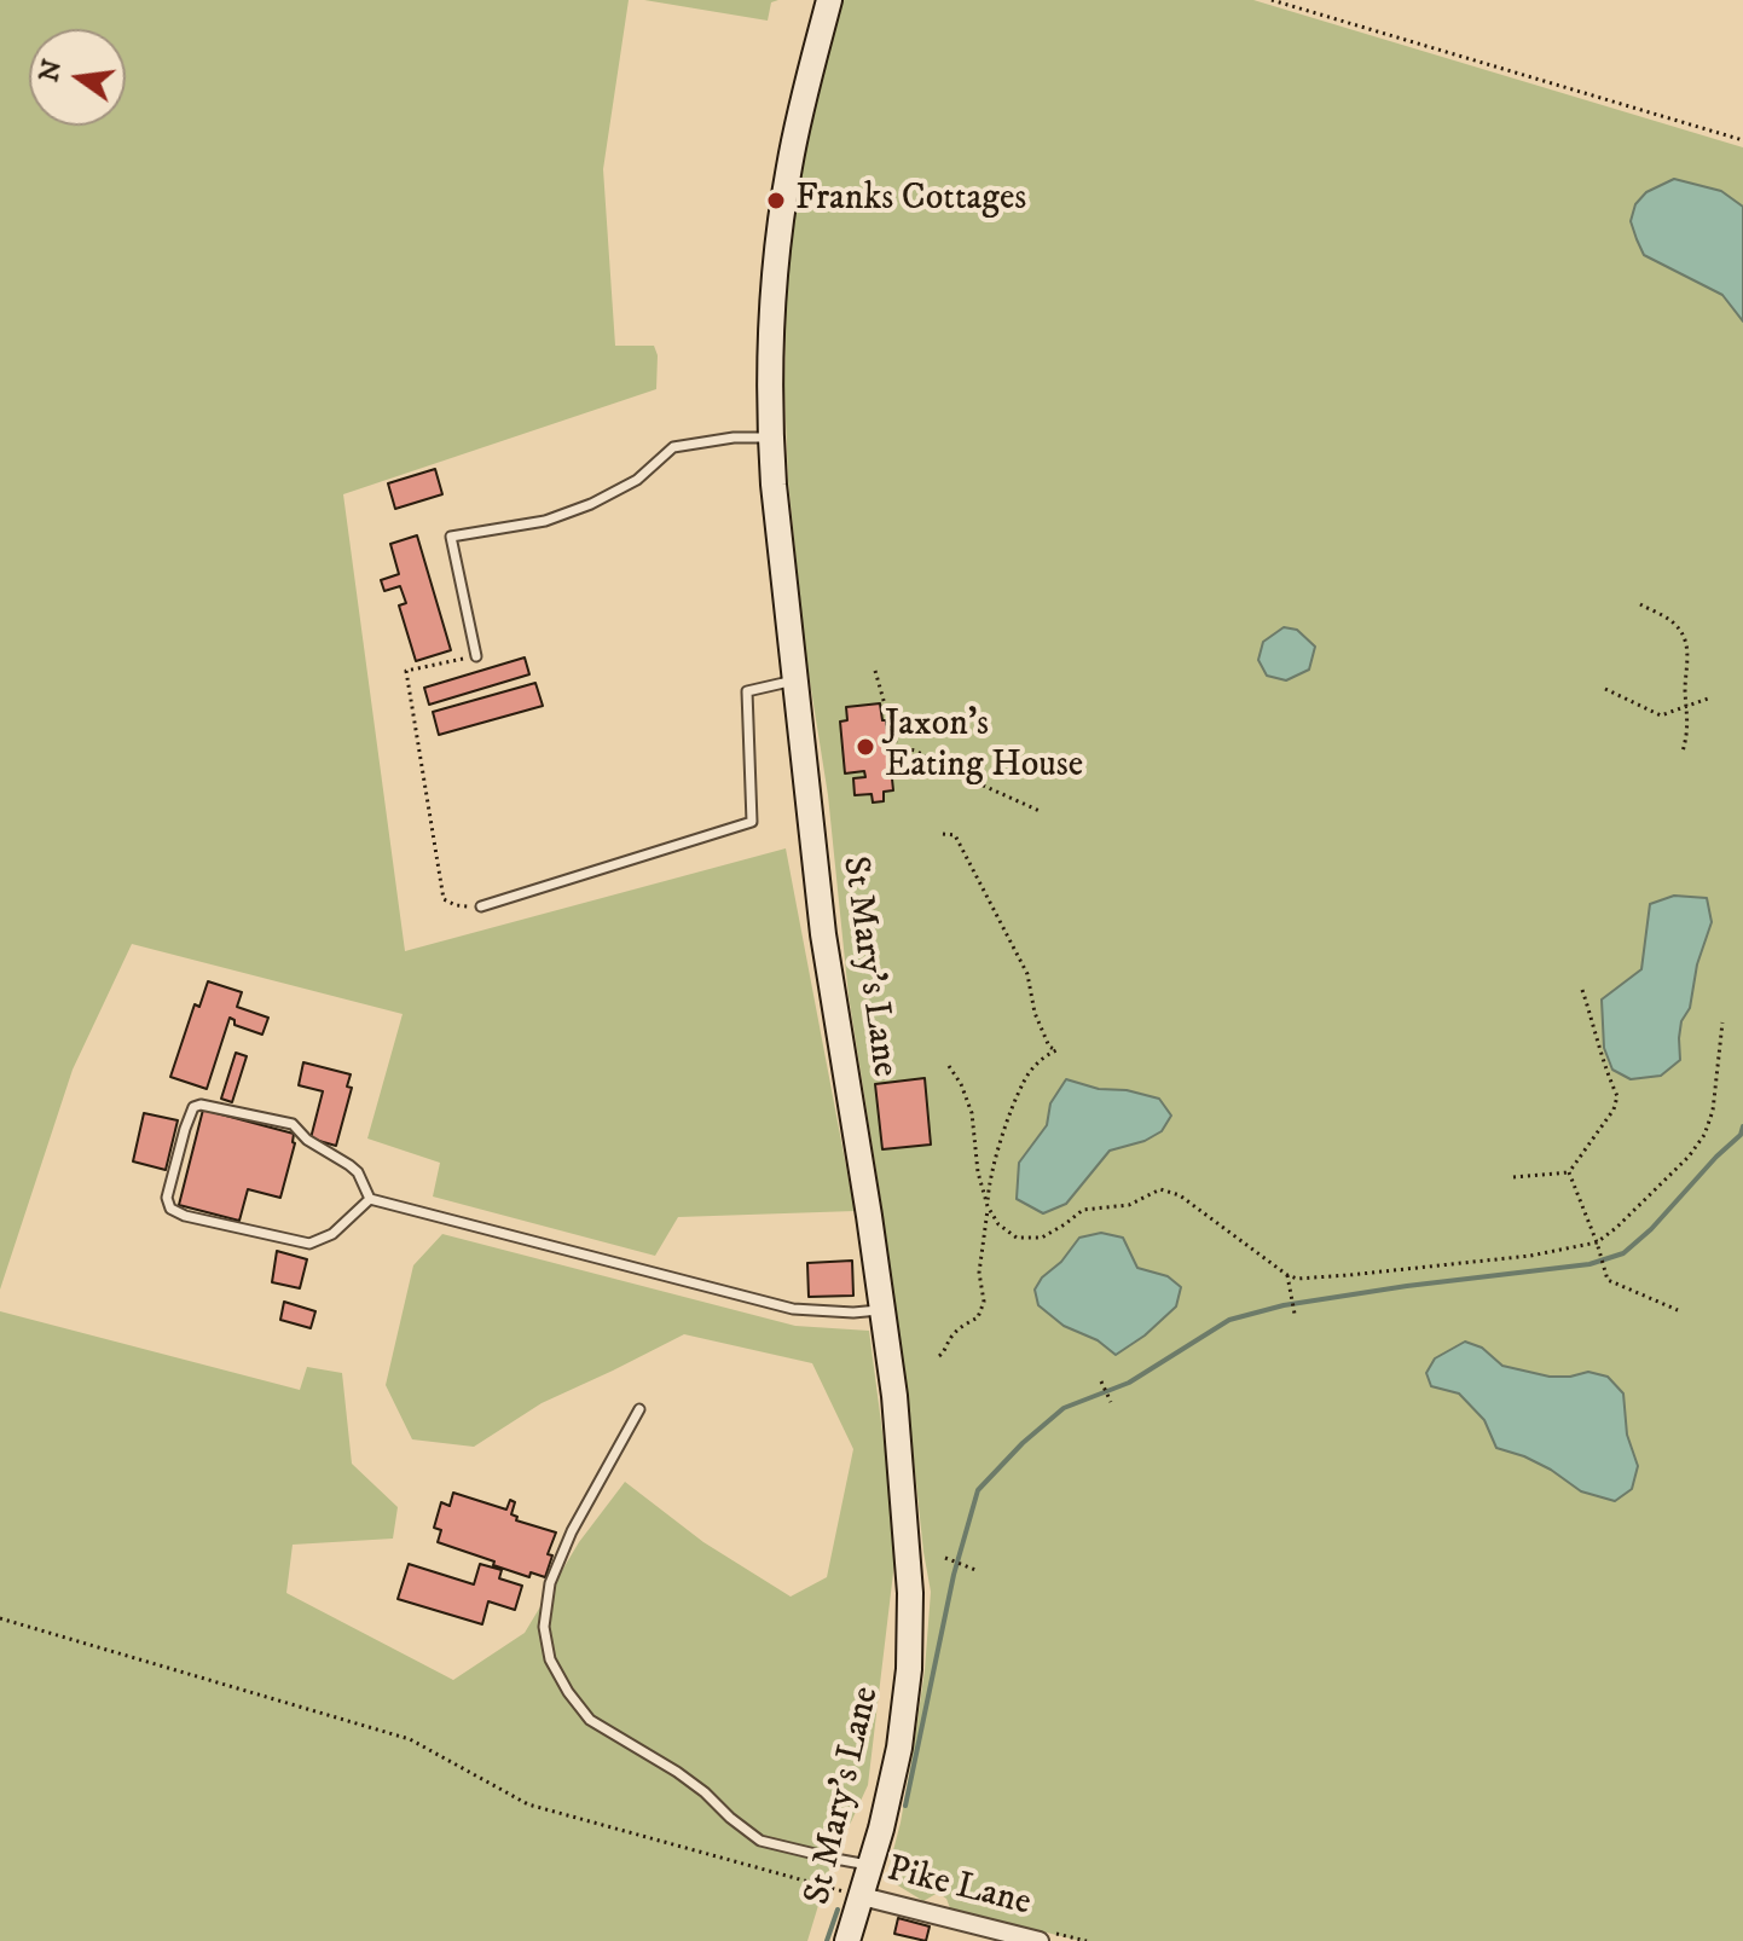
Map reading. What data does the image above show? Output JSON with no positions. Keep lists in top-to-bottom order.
{
  "streets": {
    "main road": ["St Mary's Lane"],
    "street": ["Pike Lane"]
  },
  "crossings": [
    ["St Mary's Lane", "Pike Lane"]
  ],
  "places": ["Franks Cottages", "Jaxon's Eating House"],
  "north": "left"
}
